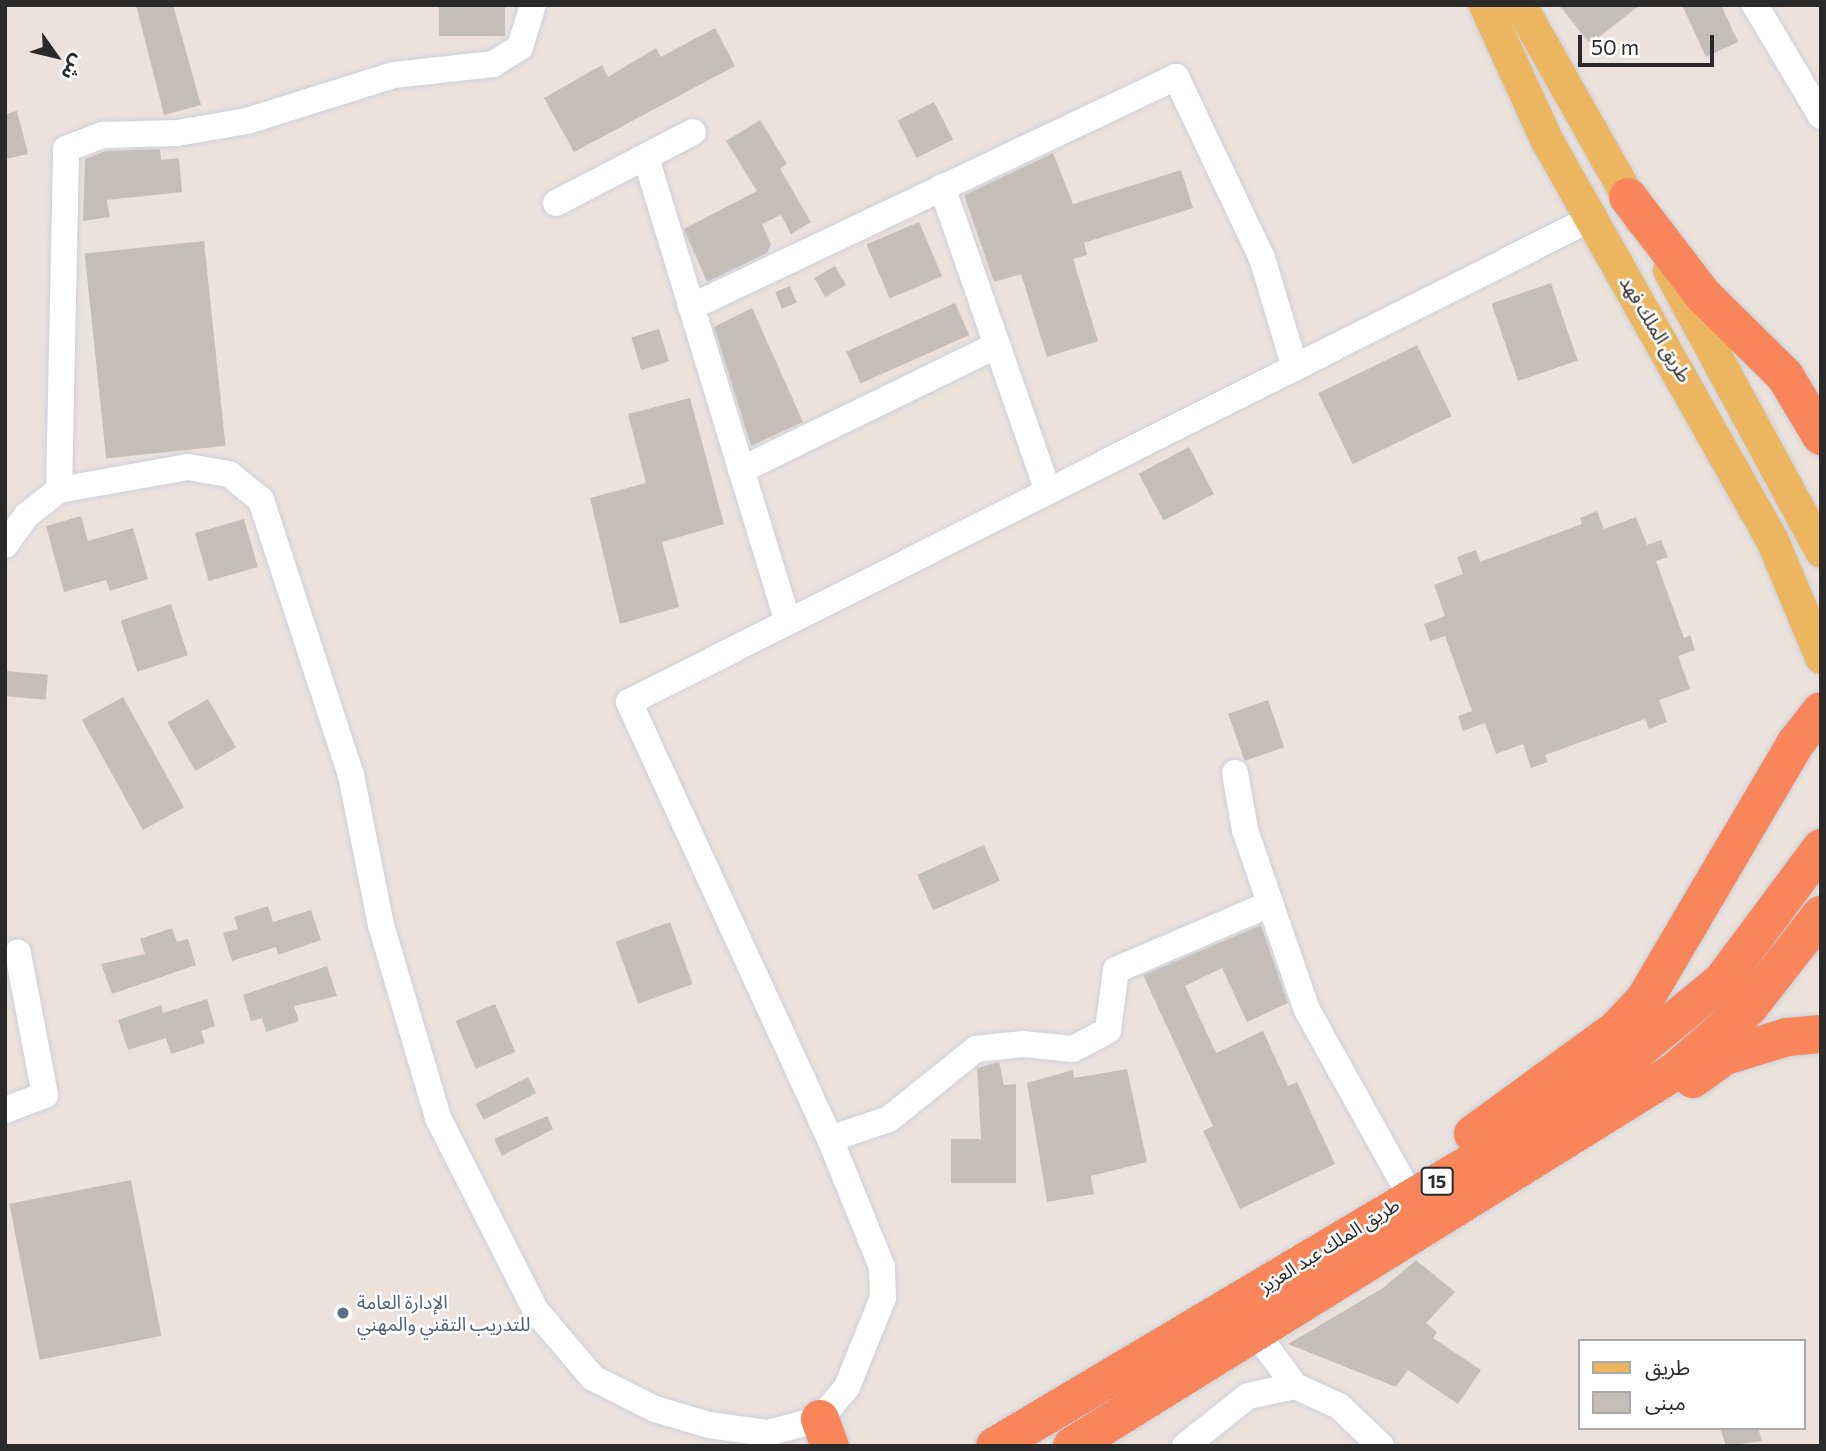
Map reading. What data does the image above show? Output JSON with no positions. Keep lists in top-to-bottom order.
{
  "streets": {
    "highway": ["15", "طريق الملك عبد العزيز"],
    "main road": ["طريق الملك فهد"]
  },
  "places": ["الإدارة العامة للتدريب التقني والمهني"],
  "legend": ["طريق", "مبنى"],
  "scale_bar": "50 m",
  "north": "bottom right"
}
